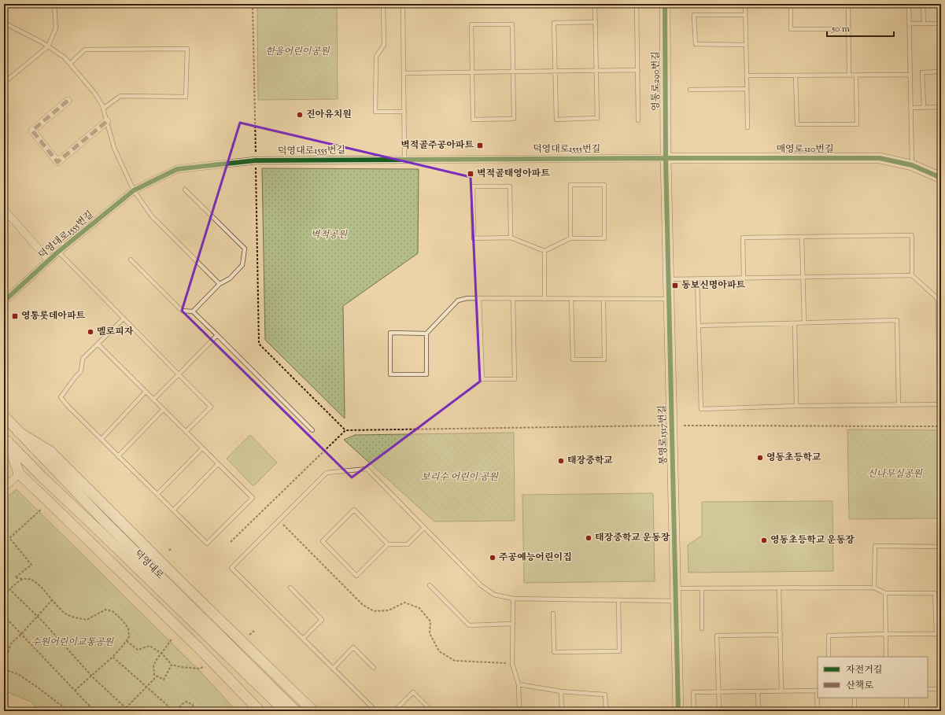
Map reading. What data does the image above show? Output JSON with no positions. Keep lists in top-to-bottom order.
{
  "streets": {
    "main road": [
      "영통로290번길",
      "매영로310번길",
      "봉영로1517번길",
      "덕영대로"
    ],
    "street": ["덕영대로1555번길"]
  },
  "crossings": [
    ["영통로290번길", "덕영대로1555번길"],
    ["영통로290번길", "매영로310번길"],
    ["영통로290번길", "봉영로1517번길"],
    ["덕영대로1555번길", "매영로310번길"],
    ["덕영대로1555번길", "봉영로1517번길"],
    ["매영로310번길", "봉영로1517번길"]
  ],
  "parks": [
    "한울어린이공원",
    "벽적공원",
    "신나무실공원",
    "보리수 어린이 공원",
    "수원어린이교통공원"
  ],
  "places": {
    "other": [
      "진아유치원",
      "멜로피자",
      "영동초등학교",
      "태장중학교",
      "태장중학교 운동장",
      "영동초등학교 운동장",
      "주공예능어린이집"
    ],
    "transit": [
      "벽적골주공아파트",
      "벽적골태영아파트",
      "동보신명아파트",
      "영통롯데아파트"
    ]
  },
  "legend": ["자전거길", "산책로"],
  "scale_bar": "50 m"
}
